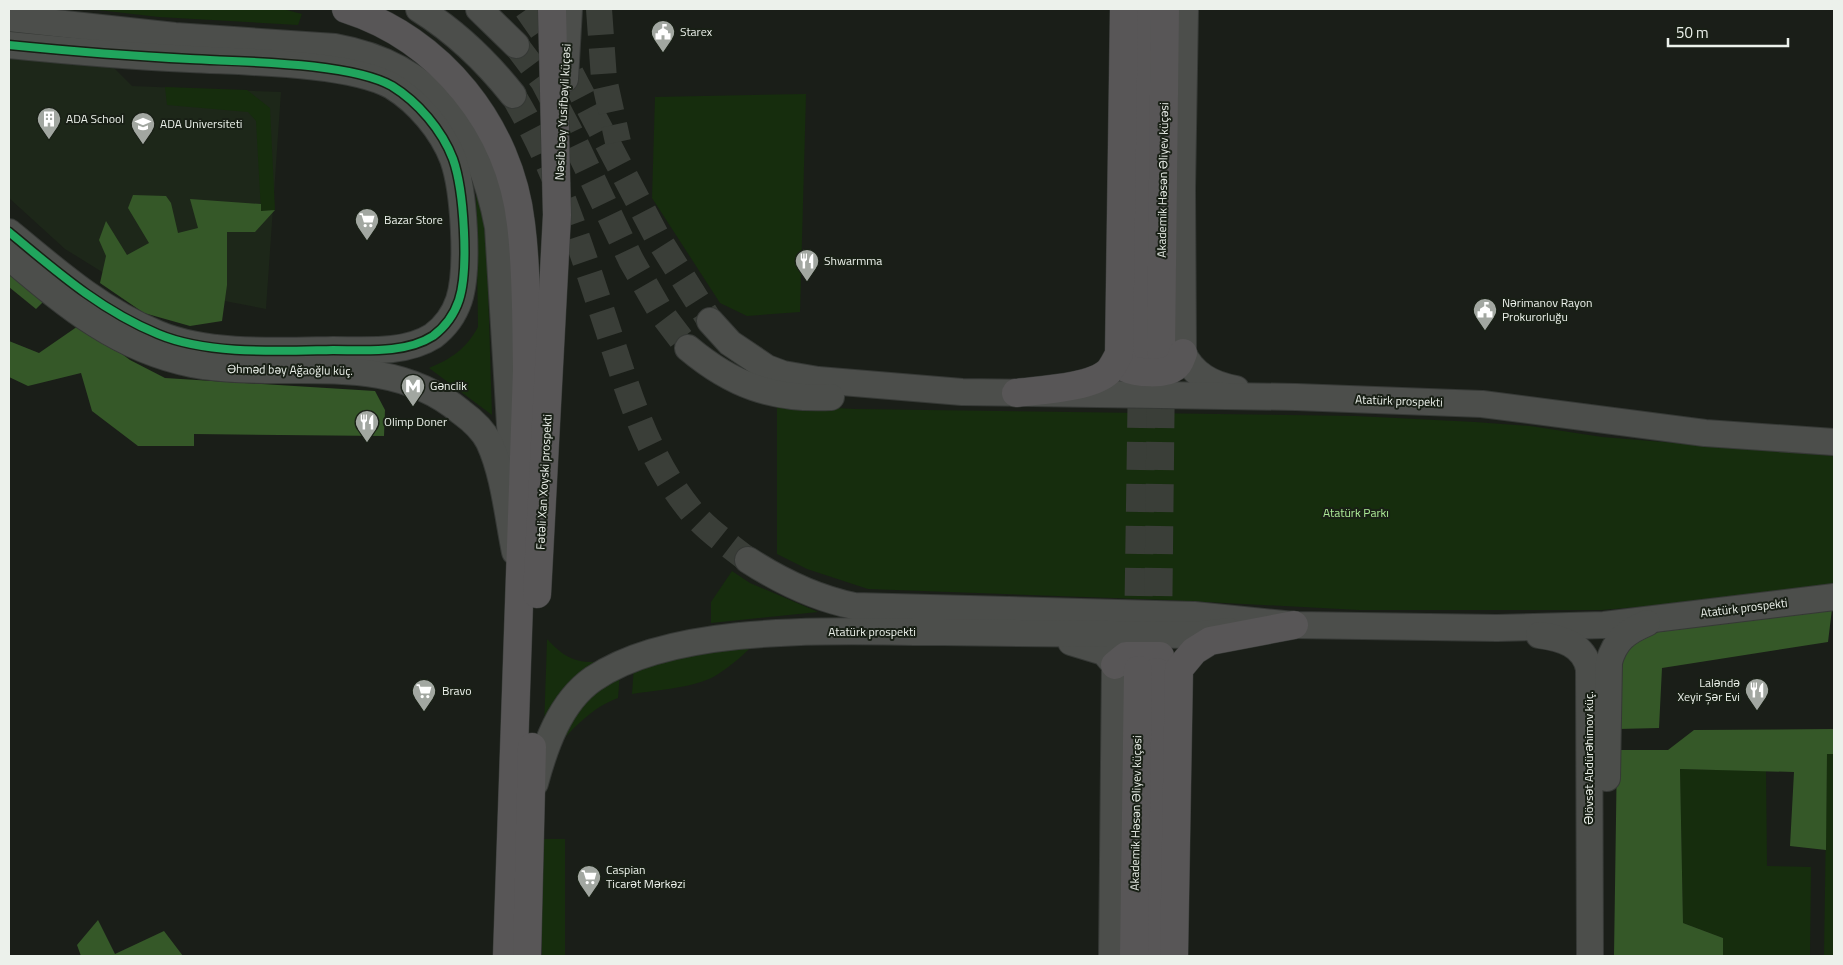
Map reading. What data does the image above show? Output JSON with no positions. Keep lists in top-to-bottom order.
{
  "streets": {
    "main road": [
      "Nəsib bəy Yusifbəyli küçəsi",
      "Akademik Həsən Əliyev küçəsi",
      "Əhməd bəy Ağaoğlu küç.",
      "Atatürk prospekti",
      "Fətəli Xan Xoyski prospekti",
      "Əlövsət Abdürəhimov küç."
    ]
  },
  "crossings": [
    ["Nəsib bəy Yusifbəyli küçəsi", "Fətəli Xan Xoyski prospekti"],
    ["Əhməd bəy Ağaoğlu küç.", "Fətəli Xan Xoyski prospekti"],
    ["Atatürk prospekti", "Fətəli Xan Xoyski prospekti"],
    ["Atatürk prospekti", "Əlövsət Abdürəhimov küç."]
  ],
  "parks": ["Atatürk Parkı"],
  "places": {
    "public building": ["Starex", "Nərimanov Rayon Prokurorluğu"],
    "building": ["ADA School"],
    "school or university": ["ADA Universiteti"],
    "supermarket": ["Bazar Store", "Bravo", "Caspian Ticarət Mərkəzi"],
    "restaurant": ["Shwarmma", "Olimp Doner", "Laləndə Xeyir Şər Evi"],
    "metro station": ["Gənclik"]
  },
  "scale_bar": "50 m"
}
